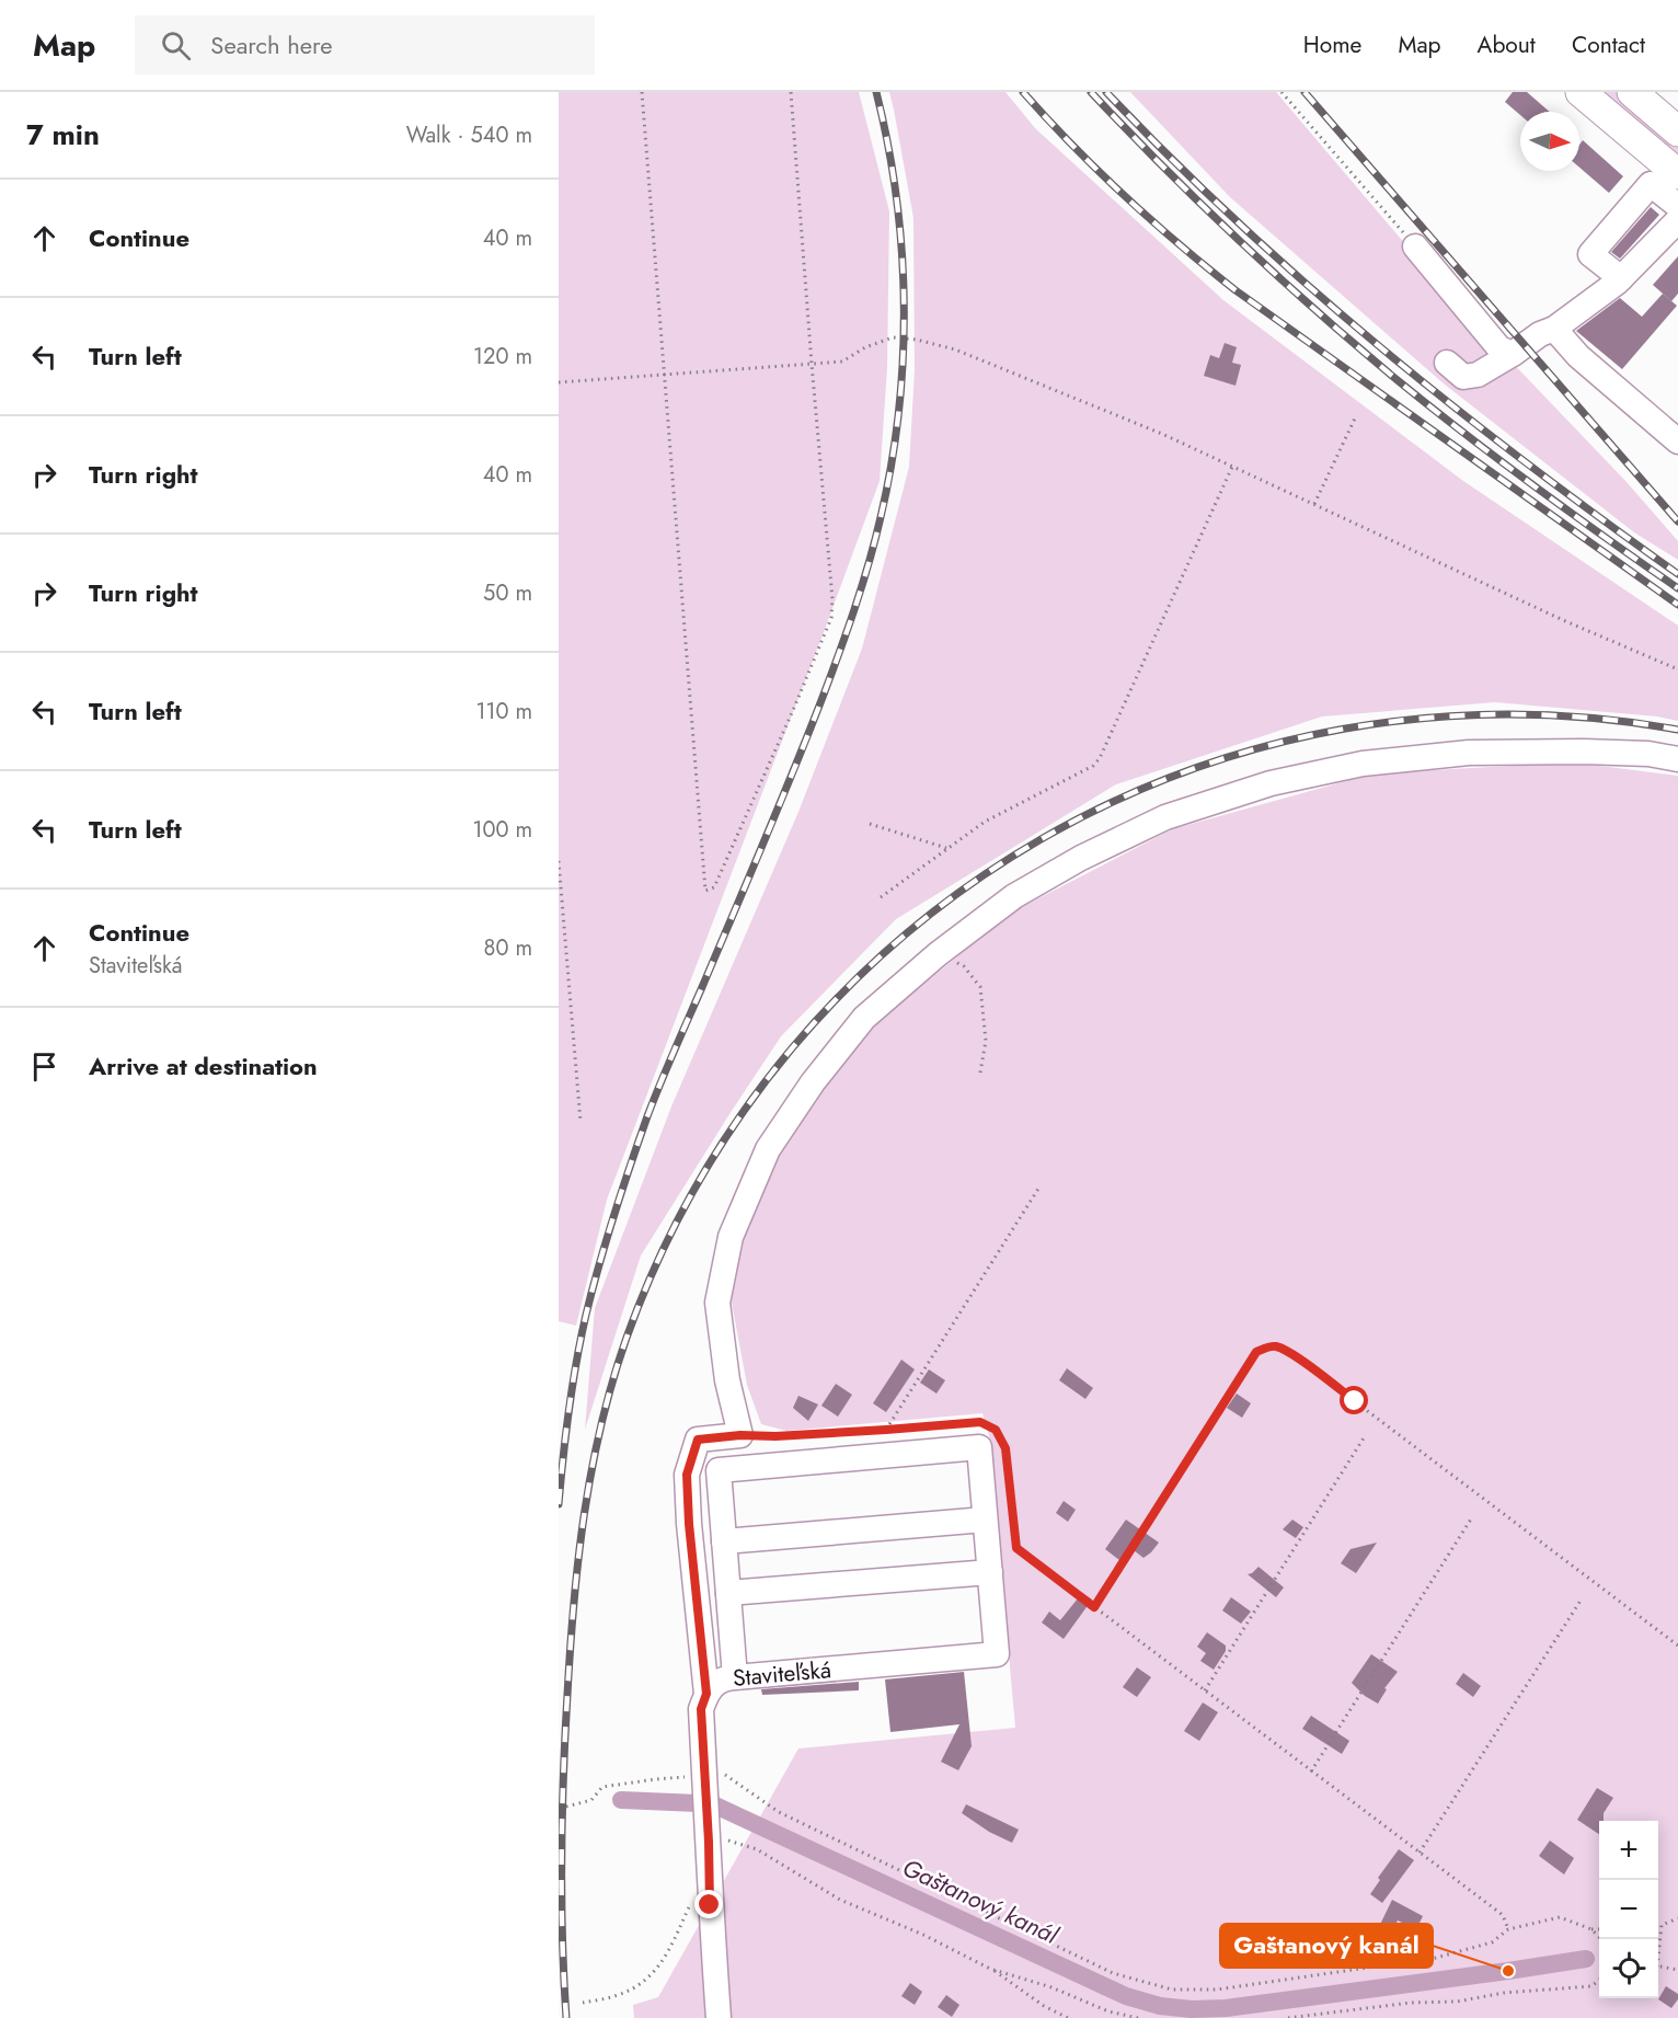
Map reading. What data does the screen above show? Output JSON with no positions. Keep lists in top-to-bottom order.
{
  "streets": {
    "lane": ["Staviteľská"]
  },
  "water": ["Gaštanový kanál"],
  "places": ["Gaštanový kanál"],
  "north": "right",
  "page": {
    "header": "Map",
    "search": "Search here",
    "nav": [
      "Home",
      "Map",
      "About",
      "Contact"
    ],
    "heading": ["7 min", "Walk · 540 m"],
    "list": [
      ["Continue", "40 m"],
      ["Turn left", "120 m"],
      ["Turn right", "40 m"],
      ["Turn right", "50 m"],
      ["Turn left", "110 m"],
      ["Turn left", "100 m"],
      ["Continue", "Staviteľská", "80 m"],
      "Arrive at destination"
    ],
    "map_buttons": ["+", "−"]
  }
}
